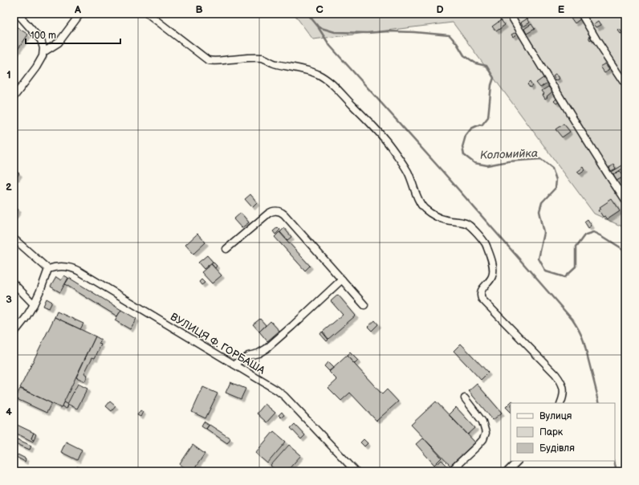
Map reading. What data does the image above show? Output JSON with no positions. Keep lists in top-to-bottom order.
{
  "streets": {
    "street": ["ВУЛИЦЯ Ф. ГОРБАША"]
  },
  "water": ["Коломийка"],
  "legend": ["Вулиця", "Парк", "Будівля"],
  "scale_bar": "100 m",
  "grid": {
    "columns": [
      "A",
      "B",
      "C",
      "D",
      "E"
    ],
    "rows": [
      "1",
      "2",
      "3",
      "4"
    ]
  }
}
